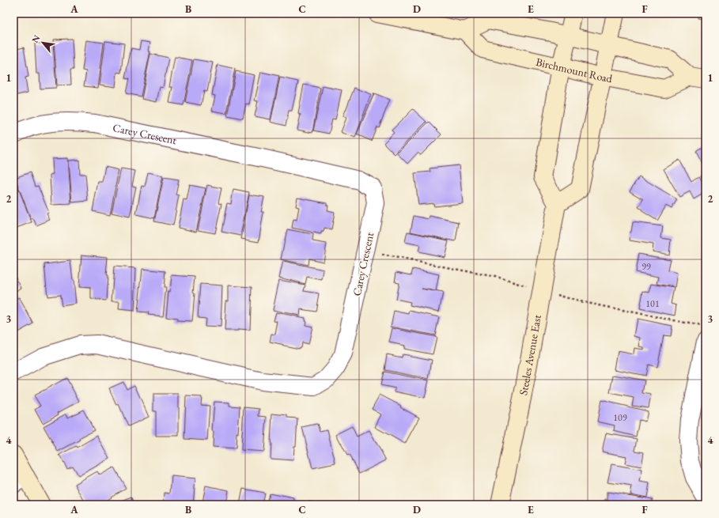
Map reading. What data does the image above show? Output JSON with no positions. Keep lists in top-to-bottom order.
{
  "streets": {
    "main road": ["Birchmount Road", "Steeles Avenue East"],
    "street": ["Carey Crescent"]
  },
  "house_numbers": ["99", "101", "109"],
  "north": "top left",
  "grid": {
    "columns": [
      "A",
      "B",
      "C",
      "D",
      "E",
      "F"
    ],
    "rows": [
      "1",
      "2",
      "3",
      "4"
    ]
  }
}
